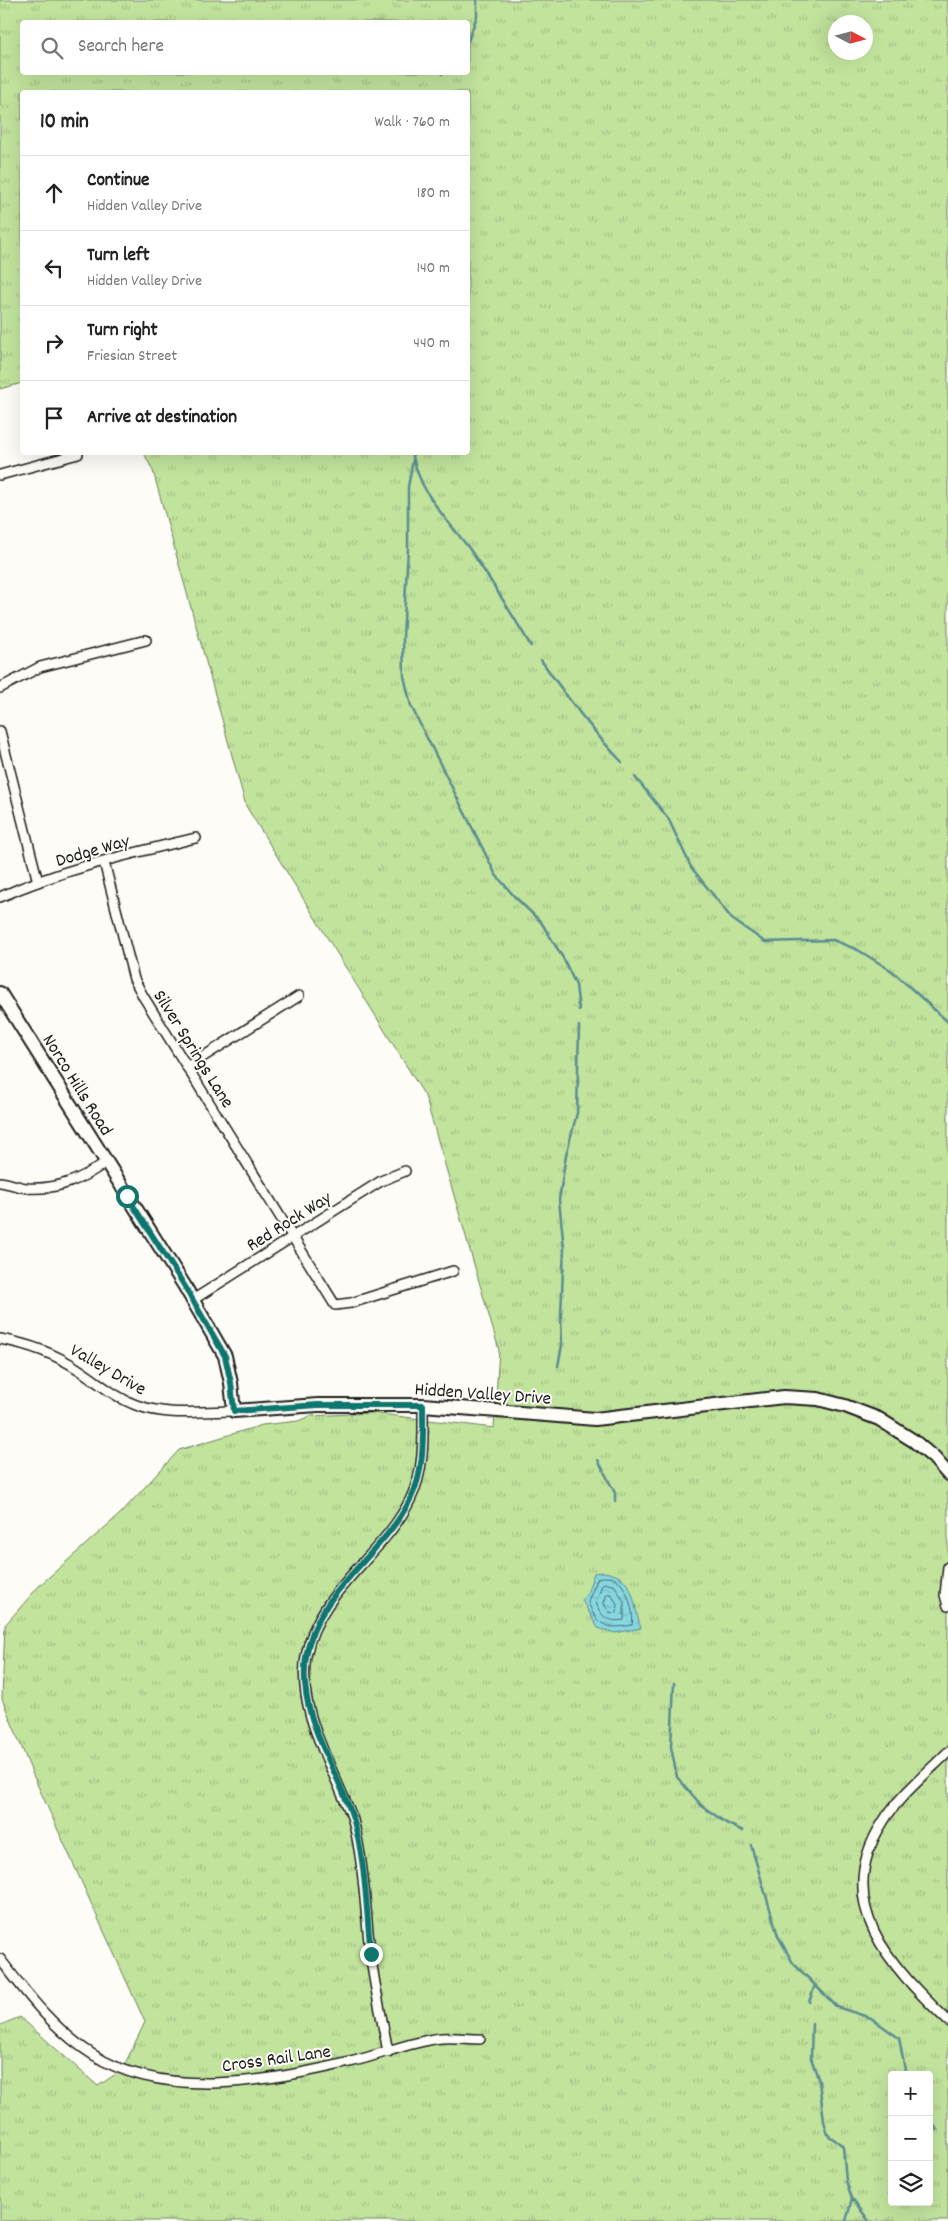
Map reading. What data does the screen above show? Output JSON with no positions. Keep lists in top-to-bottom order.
{
  "streets": {
    "street": [
      "Dodge Way",
      "Silver Springs Lane",
      "Norco Hills Road",
      "Red Rock Way",
      "Valley Drive",
      "Hidden Valley Drive",
      "Cross Rail Lane"
    ]
  },
  "crossings": [
    ["Dodge Way", "Silver Springs Lane"],
    ["Silver Springs Lane", "Red Rock Way"],
    ["Norco Hills Road", "Red Rock Way"],
    ["Valley Drive", "Hidden Valley Drive"]
  ],
  "north": "right",
  "page": {
    "search": "Search here",
    "heading": ["10 min", "Walk · 760 m"],
    "list": [
      ["Continue", "Hidden Valley Drive", "180 m"],
      ["Turn left", "Hidden Valley Drive", "140 m"],
      ["Turn right", "Friesian Street", "440 m"],
      "Arrive at destination"
    ],
    "map_buttons": ["+", "−"]
  }
}
